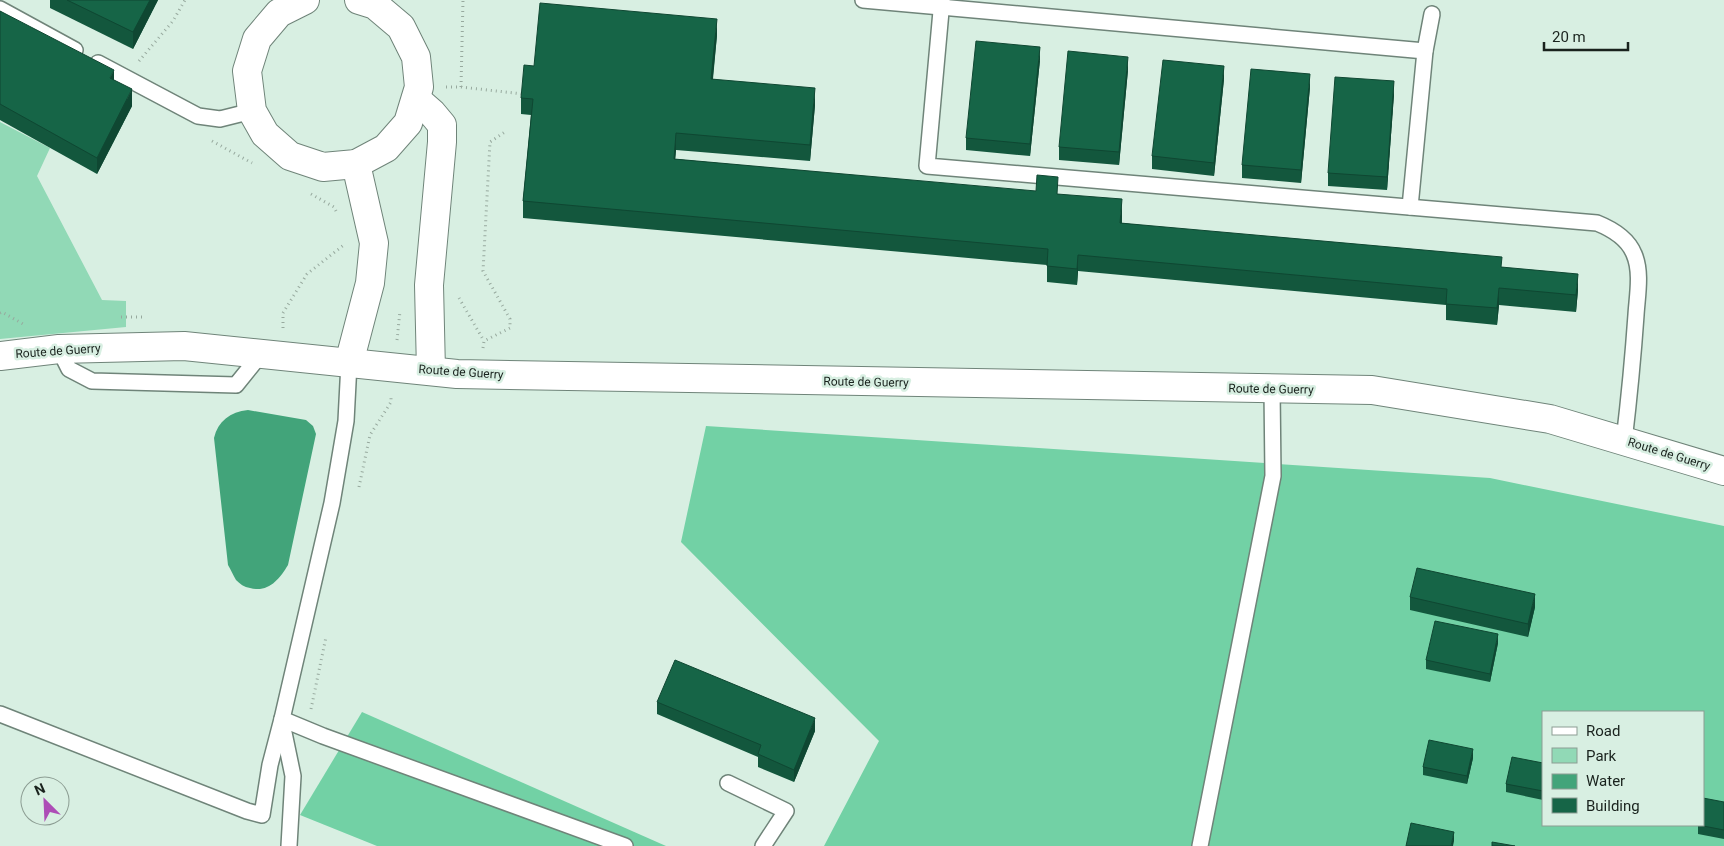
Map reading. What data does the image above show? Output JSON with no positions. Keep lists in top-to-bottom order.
{
  "streets": {
    "street": ["Route de Guerry"]
  },
  "legend": [
    "Road",
    "Park",
    "Water",
    "Building"
  ],
  "scale_bar": "20 m",
  "north": "top left"
}
